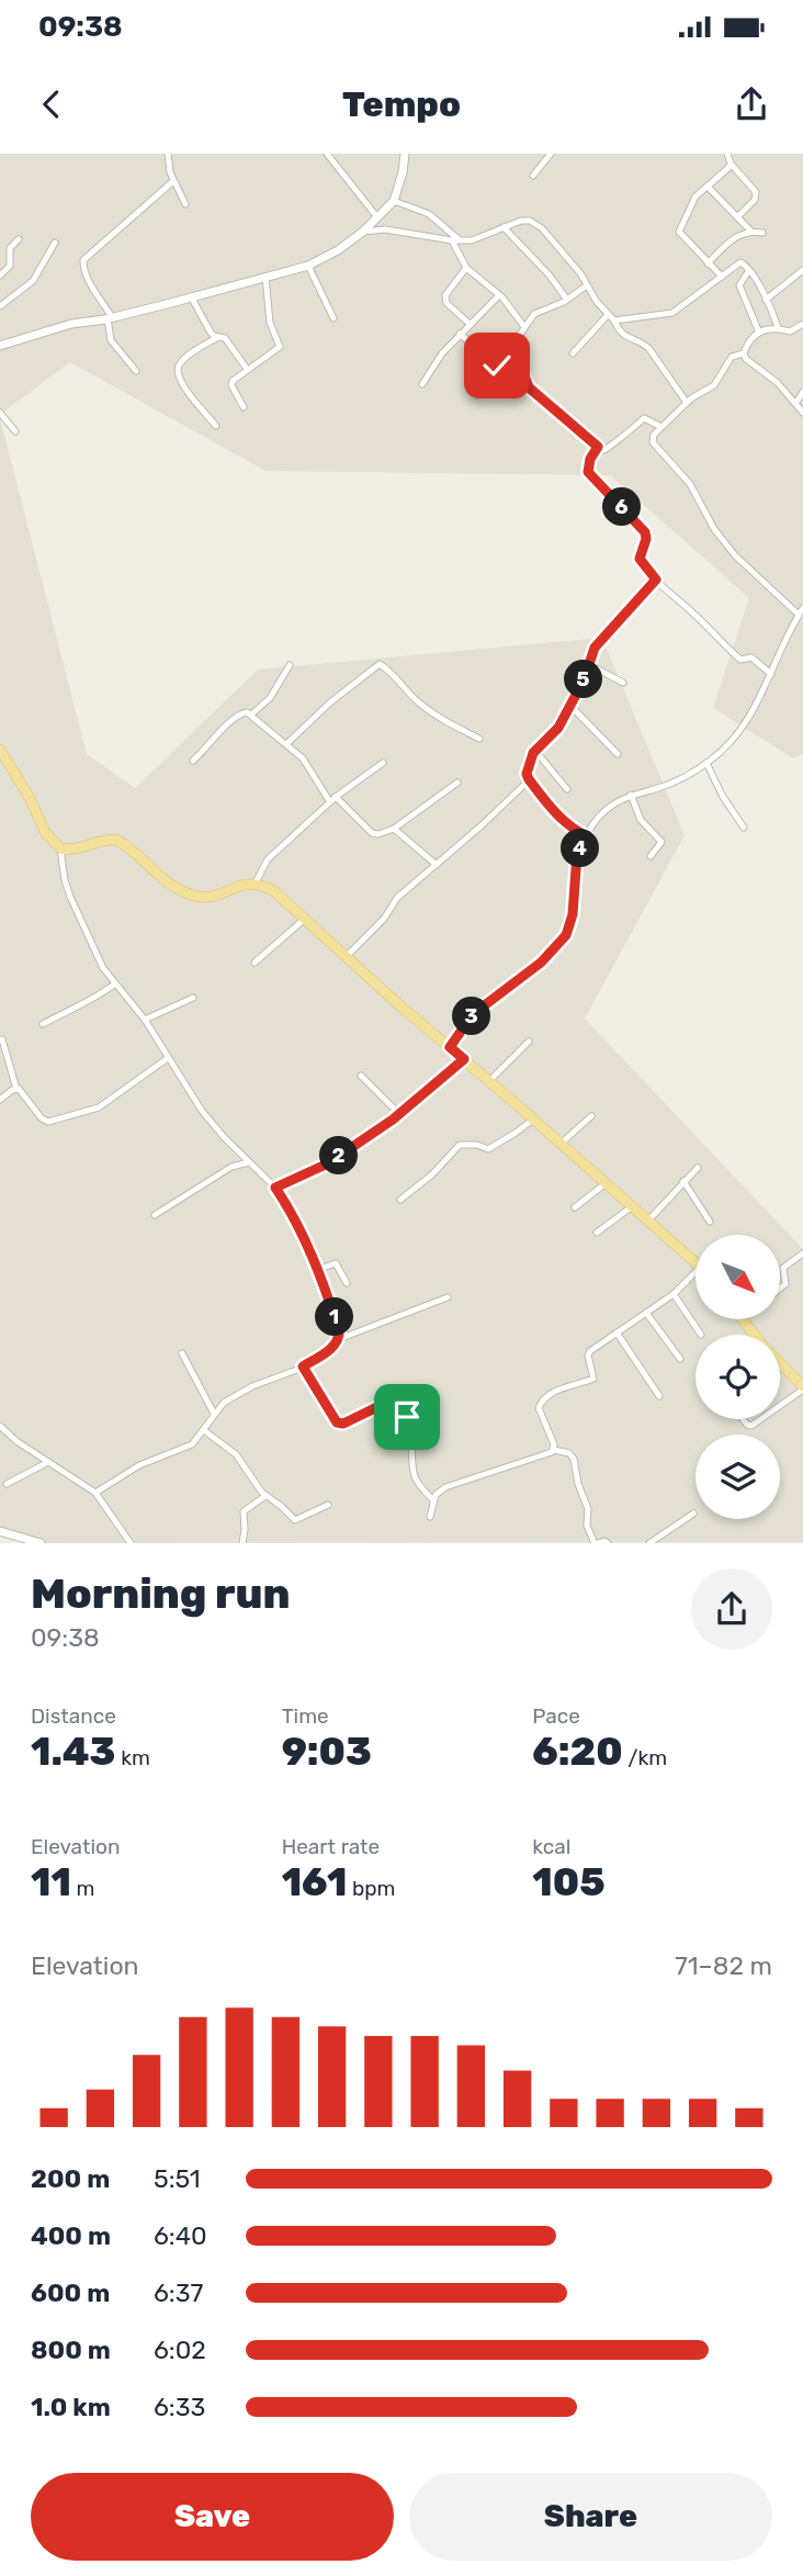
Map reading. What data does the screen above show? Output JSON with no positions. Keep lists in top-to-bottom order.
{
  "north": "bottom right",
  "page": {
    "status": "09:38",
    "header": "Tempo",
    "pins": [
      "6",
      "5",
      "4",
      "3",
      "2",
      "1"
    ],
    "heading": ["Morning run", "09:38"],
    "stats": [
      ["Distance", "1.43 km"],
      ["Time", "9:03"],
      ["Pace", "6:20 /km"],
      ["Elevation", "11 m"],
      ["Heart rate", "161 bpm"],
      ["kcal", "105"]
    ],
    "chart": ["Elevation", "71–82 m"],
    "list": [
      {
        "name": "200 m",
        "note": "5:51"
      },
      {
        "name": "400 m",
        "note": "6:40"
      },
      {
        "name": "600 m",
        "note": "6:37"
      },
      {
        "name": "800 m",
        "note": "6:02"
      },
      {
        "name": "1.0 km",
        "note": "6:33"
      }
    ],
    "buttons": ["Save", "Share"]
  }
}
